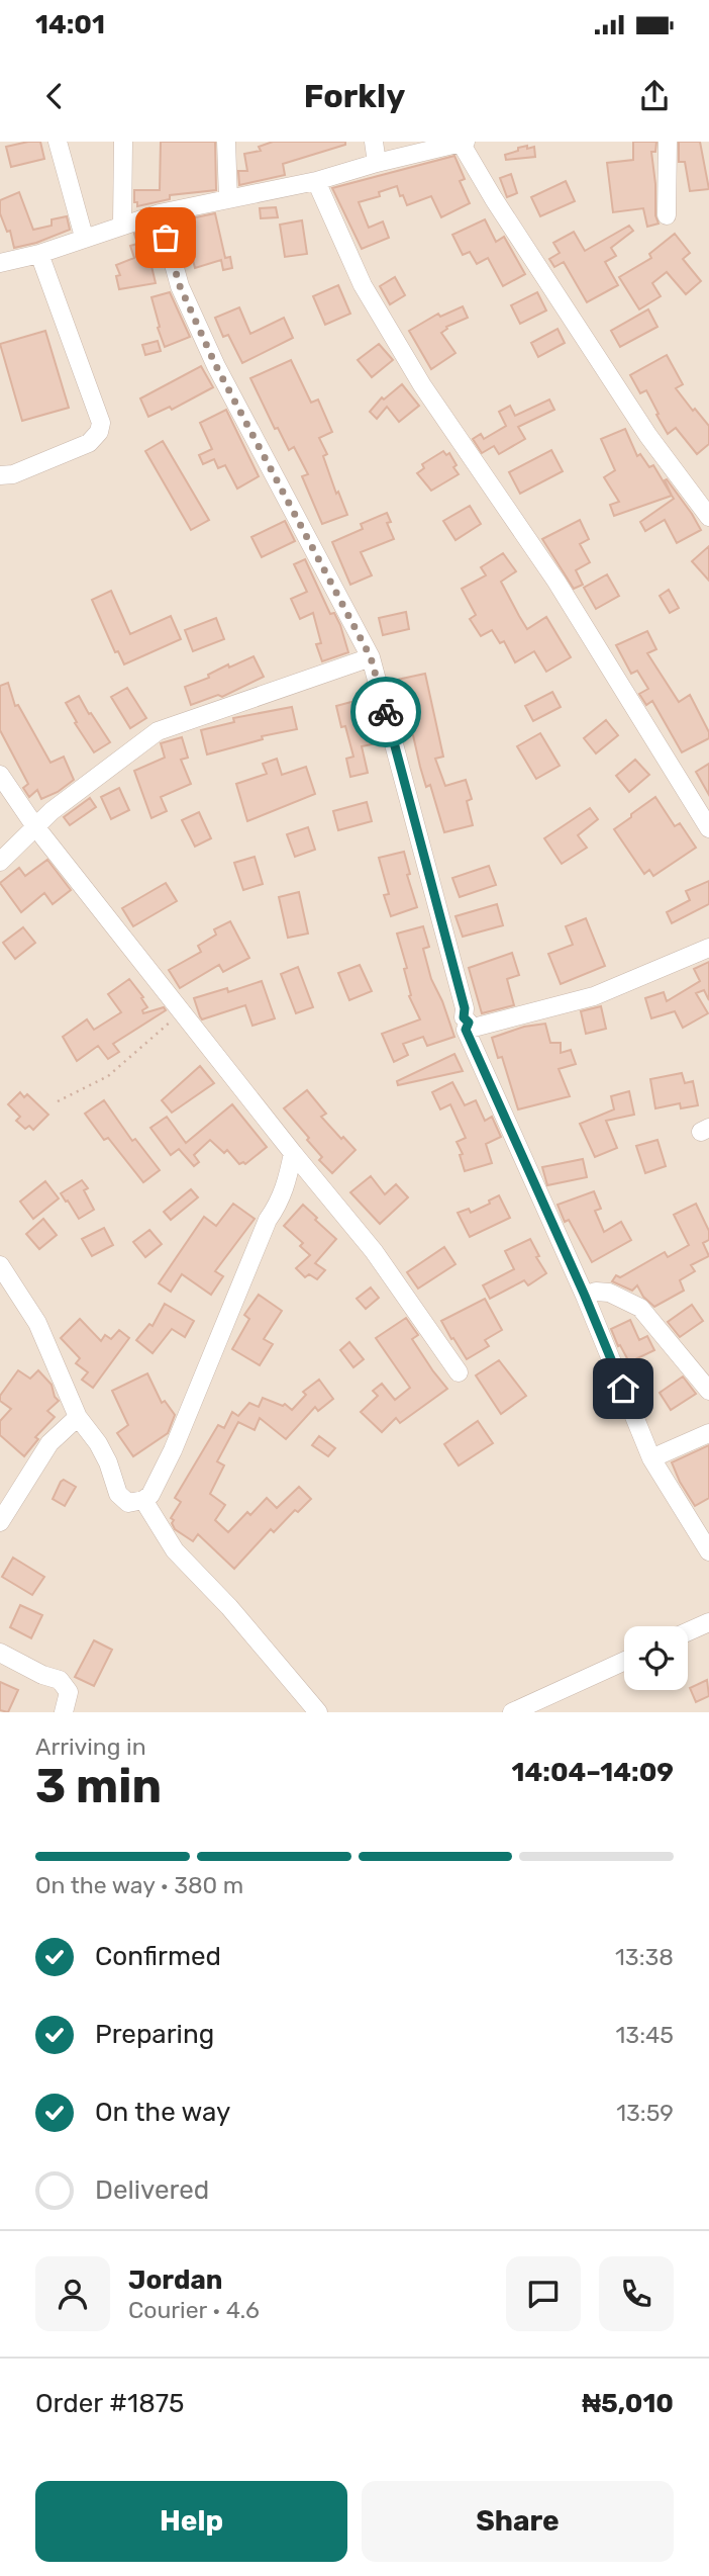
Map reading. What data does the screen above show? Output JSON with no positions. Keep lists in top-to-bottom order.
{
  "page": {
    "status": "14:01",
    "header": "Forkly",
    "heading": ["3 min", "Arriving in", "14:04–14:09"],
    "panel": [
      "Jordan",
      "Courier · 4.6",
      "Order #1875",
      "₦5,010"
    ],
    "bar": "On the way · 380 m",
    "list": [
      ["Confirmed", "13:38"],
      ["Preparing", "13:45"],
      ["On the way", "13:59"],
      "Delivered"
    ],
    "buttons": ["Help", "Share"]
  }
}
